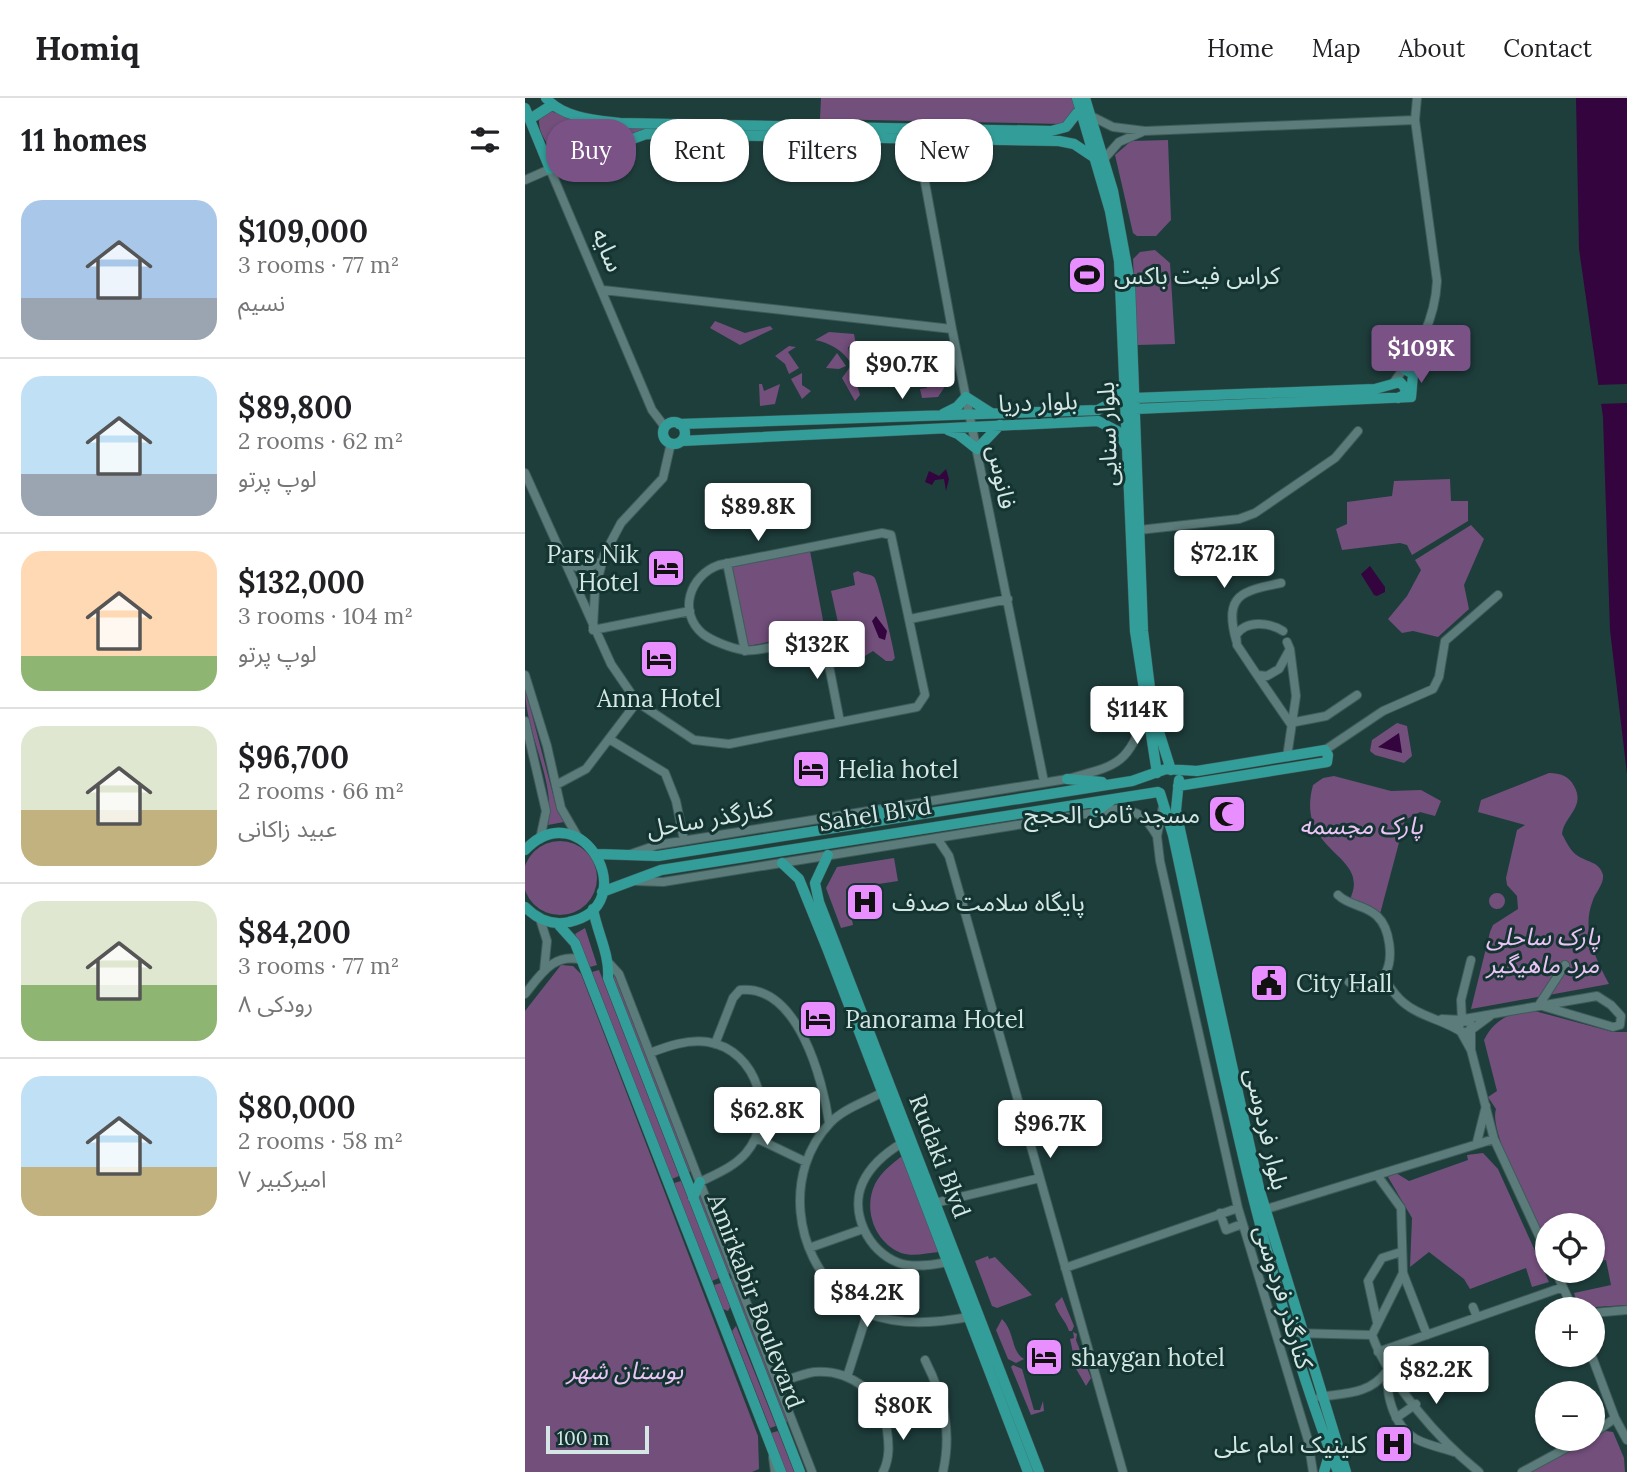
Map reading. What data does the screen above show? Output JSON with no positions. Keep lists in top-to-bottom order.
{
  "streets": {
    "main road": [
      "سایه",
      "بلوار دریا",
      "بلوار سنایی",
      "Sahel Blvd",
      "بلوار فردوسی",
      "Rudaki Blvd",
      "Amirkabir Boulevard"
    ],
    "street": ["فانوس", "کنارگذر ساحل", "کنارگذر فردوسی"]
  },
  "crossings": [
    ["سایه", "بلوار دریا"],
    ["بلوار دریا", "بلوار سنایی"],
    ["بلوار دریا", "فانوس"],
    ["بلوار سنایی", "Sahel Blvd"],
    ["بلوار سنایی", "کنارگذر ساحل"],
    ["بلوار سنایی", "بلوار فردوسی"],
    ["بلوار سنایی", "کنارگذر فردوسی"],
    ["فانوس", "کنارگذر ساحل"],
    ["Sahel Blvd", "کنارگذر ساحل"],
    ["Sahel Blvd", "بلوار فردوسی"],
    ["Sahel Blvd", "کنارگذر فردوسی"],
    ["بلوار فردوسی", "کنارگذر فردوسی"]
  ],
  "parks": ["پارک مجسمه", "پارک ساحلی مرد ماهیگیر", "بوستان شهر"],
  "places": {
    "sports": ["کراس فیت باکس"],
    "hotel": [
      "Pars Nik Hotel",
      "Anna Hotel",
      "Helia hotel",
      "Panorama Hotel",
      "shaygan hotel"
    ],
    "mosque": ["مسجد ثامن الحجج"],
    "hospital": ["پایگاه سلامت صدف", "کلینیک امام علی"],
    "public building": ["City Hall"]
  },
  "scale_bar": "100 m",
  "page": {
    "header": "Homiq",
    "nav": [
      "Home",
      "Map",
      "About",
      "Contact"
    ],
    "heading": "11 homes",
    "chip": [
      "Buy",
      "Rent",
      "Filters",
      "New"
    ],
    "list": [
      {
        "name": "$109,000",
        "note": "3 rooms · 77 m² · نسیم"
      },
      {
        "name": "$89,800",
        "note": "2 rooms · 62 m² · لوپ پرتو"
      },
      {
        "name": "$132,000",
        "note": "3 rooms · 104 m² · لوپ پرتو"
      },
      {
        "name": "$96,700",
        "note": "2 rooms · 66 m² · عبید زاکانی"
      },
      {
        "name": "$84,200",
        "note": "3 rooms · 77 m² · رودکی ۸"
      },
      {
        "name": "$80,000",
        "note": "2 rooms · 58 m² · امیرکبیر ۷"
      }
    ],
    "price": [
      "$109K",
      "$90.7K",
      "$89.8K",
      "$72.1K",
      "$132K",
      "$114K",
      "$62.8K",
      "$96.7K",
      "$84.2K",
      "$82.2K",
      "$80K"
    ],
    "map_buttons": ["+", "−"],
    "scale": "100 m"
  }
}
